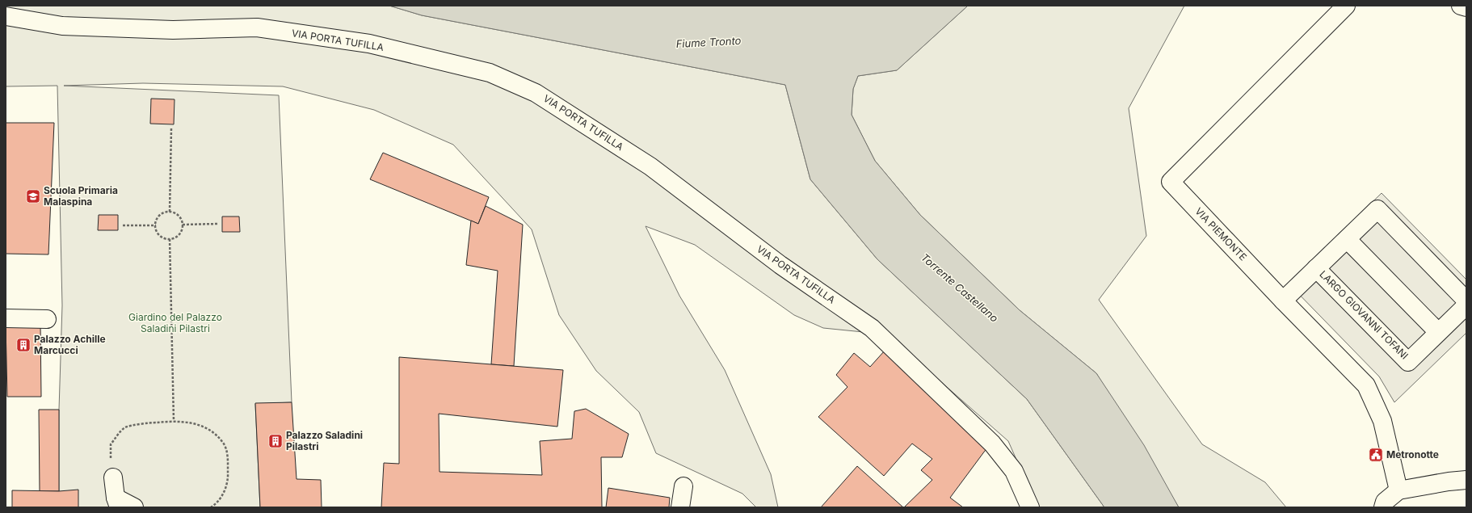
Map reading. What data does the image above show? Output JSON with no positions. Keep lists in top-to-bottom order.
{
  "streets": {
    "street": ["VIA PORTA TUFILLA", "VIA PIEMONTE", "LARGO GIOVANNI TOFANI"]
  },
  "crossings": [
    ["VIA PIEMONTE", "LARGO GIOVANNI TOFANI"]
  ],
  "water": ["Fiume Tronto", "Torrente Castellano"],
  "parks": ["Giardino del Palazzo Saladini Pilastri"],
  "places": {
    "school or university": ["Scuola Primaria Malaspina"],
    "building": ["Palazzo Achille Marcucci", "Palazzo Saladini Pilastri"],
    "public building": ["Metronotte"]
  }
}
